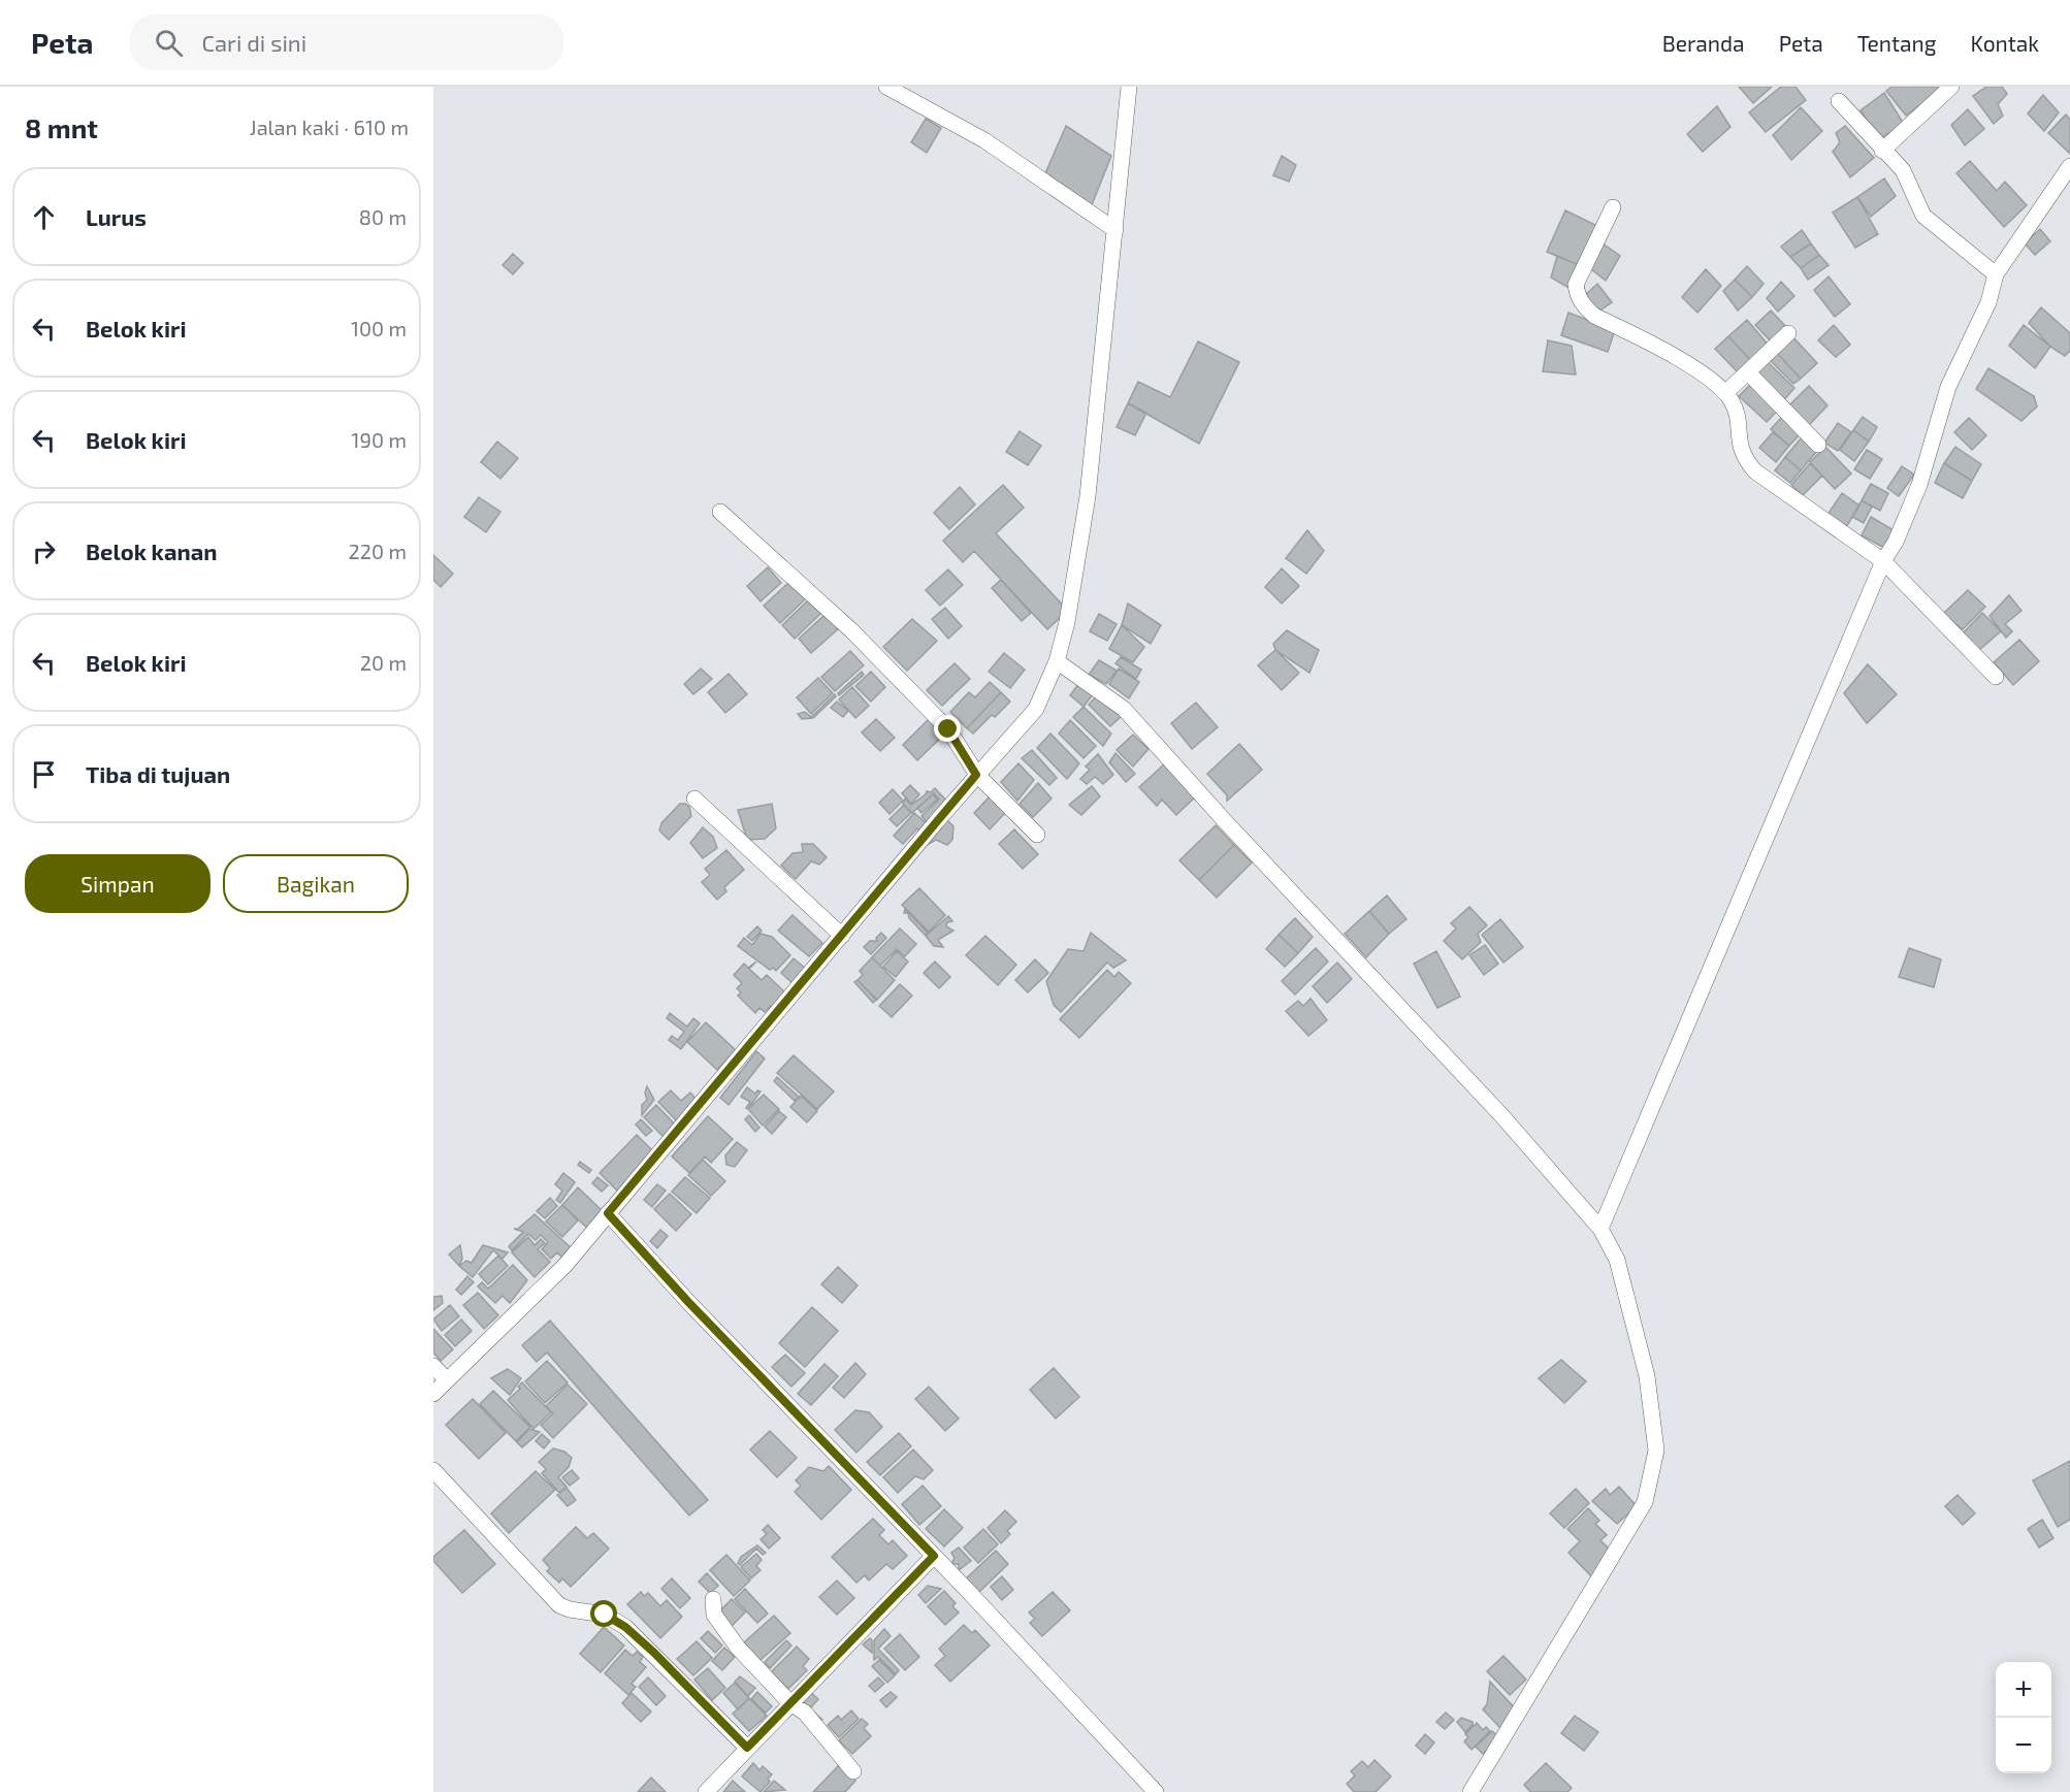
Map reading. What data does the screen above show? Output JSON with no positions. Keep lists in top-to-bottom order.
{
  "page": {
    "header": "Peta",
    "search": "Cari di sini",
    "nav": [
      "Beranda",
      "Peta",
      "Tentang",
      "Kontak"
    ],
    "heading": ["8 mnt", "Jalan kaki · 610 m"],
    "list": [
      ["Lurus", "80 m"],
      ["Belok kiri", "100 m"],
      ["Belok kiri", "190 m"],
      ["Belok kanan", "220 m"],
      ["Belok kiri", "20 m"],
      "Tiba di tujuan"
    ],
    "buttons": ["Simpan", "Bagikan"],
    "map_buttons": ["+", "−"]
  }
}
